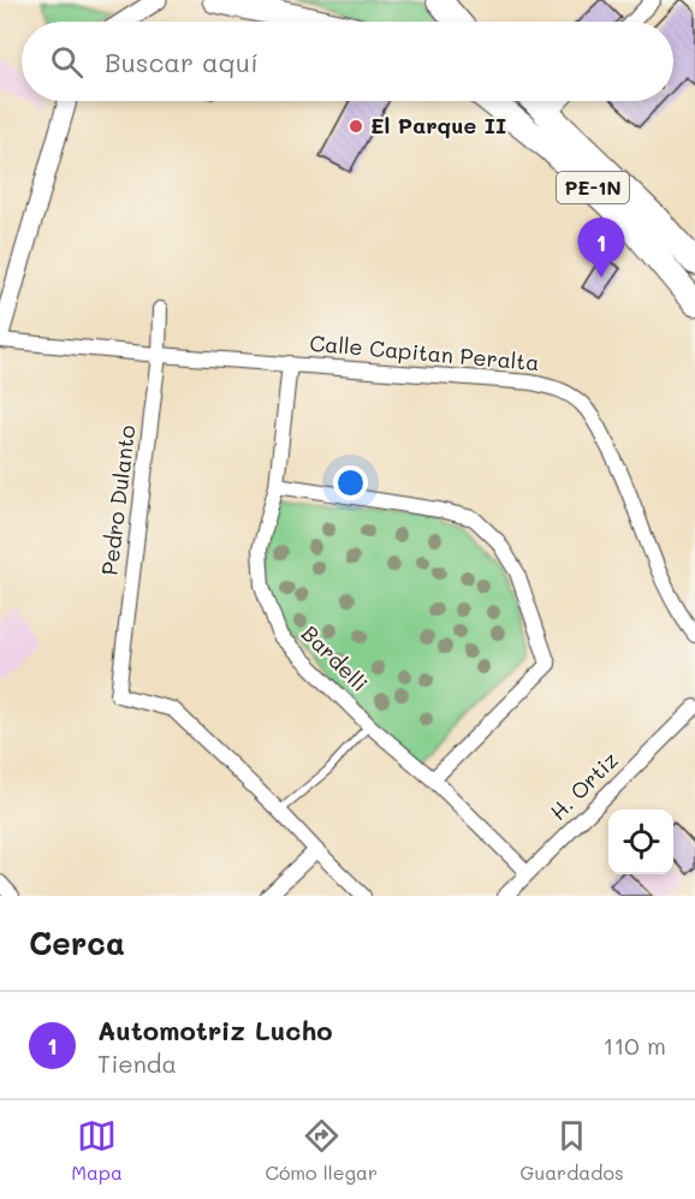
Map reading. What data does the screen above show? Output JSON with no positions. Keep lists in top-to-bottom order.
{
  "streets": {
    "highway": ["PE-1N"],
    "street": [
      "Calle Capitan Peralta",
      "Pedro Dulanto",
      "Bardelli",
      "H. Ortiz"
    ]
  },
  "crossings": [
    ["Calle Capitan Peralta", "Pedro Dulanto"],
    ["Calle Capitan Peralta", "Bardelli"],
    ["Bardelli", "H. Ortiz"]
  ],
  "places": ["El Parque II"],
  "page": {
    "search": "Buscar aquí",
    "pins": "1",
    "heading": "Cerca",
    "list": [
      {
        "mark": "1",
        "name": "Automotriz Lucho",
        "note": "Tienda",
        "value": "110 m"
      }
    ],
    "nav": ["Mapa", "Cómo llegar", "Guardados"]
  }
}
